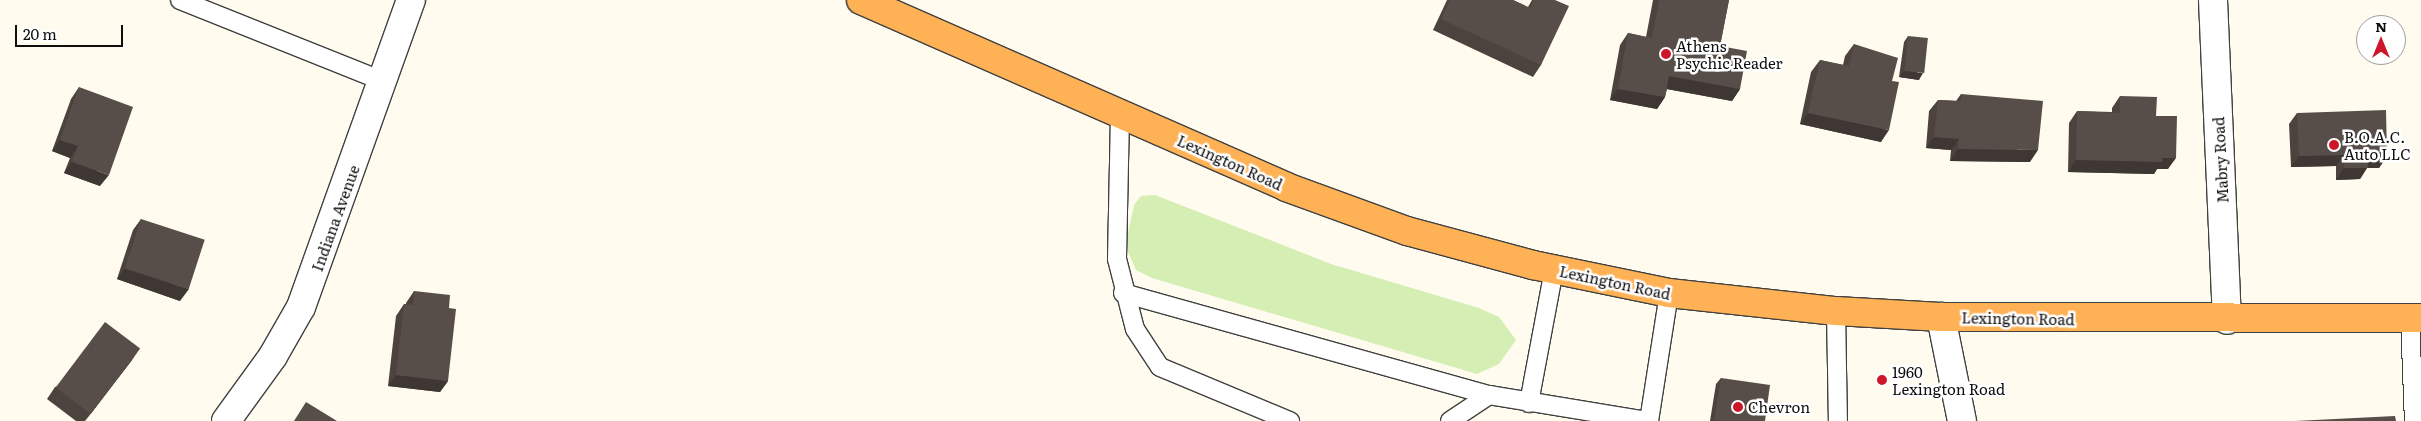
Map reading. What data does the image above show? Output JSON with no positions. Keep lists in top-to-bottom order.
{
  "streets": {
    "highway": ["Lexington Road"],
    "street": ["Mabry Road", "Indiana Avenue"]
  },
  "crossings": [
    ["Mabry Road", "Lexington Road"]
  ],
  "places": [
    "Athens Psychic Reader",
    "B.O.A.C. Auto LLC",
    "1960 Lexington Road",
    "Chevron"
  ],
  "scale_bar": "20 m",
  "north": "top"
}
